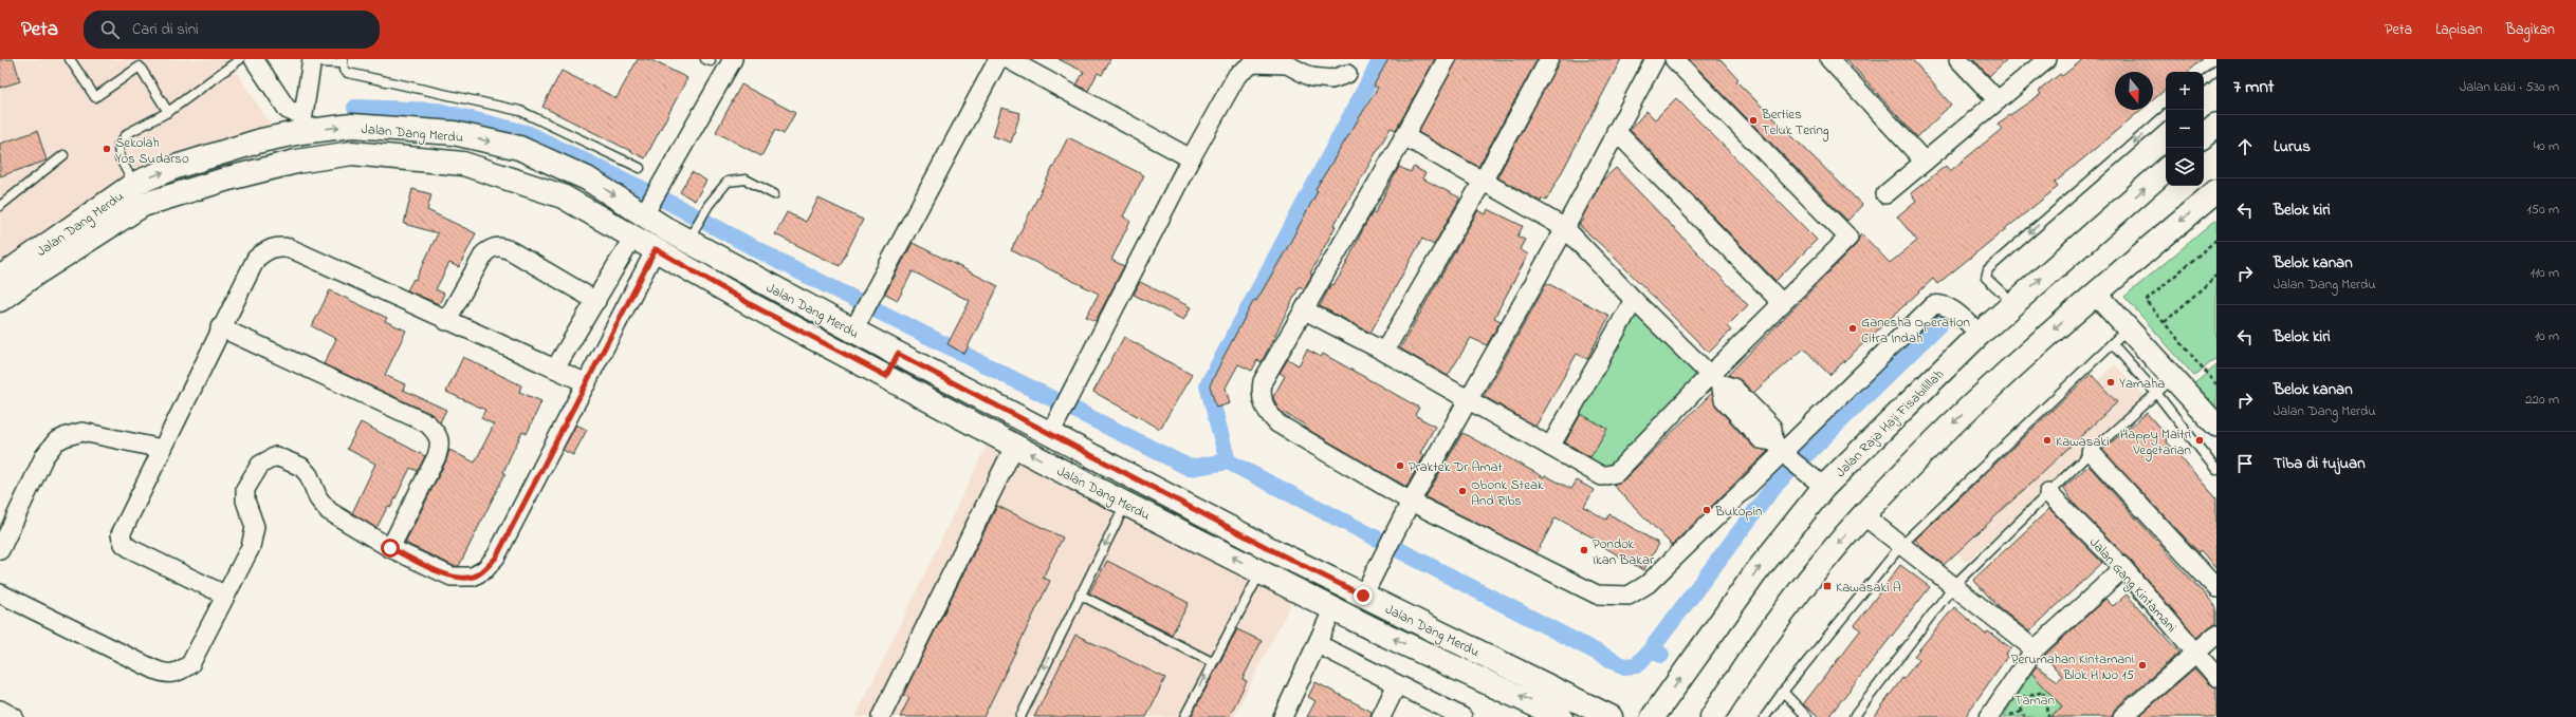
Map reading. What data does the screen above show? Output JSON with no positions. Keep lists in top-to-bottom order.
{
  "streets": {
    "main road": ["Jalan Dang Merdu", "Jalan Raja Haji Fisabilillah"],
    "street": ["Jalan Gang Kintamani"]
  },
  "parks": ["Taman"],
  "places": {
    "other": [
      "Berties Teluk Tering",
      "Sekolah Yos Sudarso",
      "Ganesha Operation Citra Indah",
      "Yamaha",
      "Kawasaki",
      "Happy Maitri Vegetarian",
      "Praktek Dr Amat",
      "Obonk Steak And Ribs",
      "Bukopin",
      "Pondok Ikan Bakar",
      "Perumahan Kintamani Blok H No 15"
    ],
    "transit": ["Kawasaki A"]
  },
  "north": "bottom",
  "page": {
    "header": "Peta",
    "search": "Cari di sini",
    "nav": ["Peta", "Lapisan", "Bagikan"],
    "heading": ["7 mnt", "Jalan kaki · 530 m"],
    "map_buttons": ["+", "−"],
    "list": [
      ["Lurus", "40 m"],
      ["Belok kiri", "150 m"],
      ["Belok kanan", "Jalan Dang Merdu", "110 m"],
      ["Belok kiri", "10 m"],
      ["Belok kanan", "Jalan Dang Merdu", "220 m"],
      "Tiba di tujuan"
    ]
  }
}
